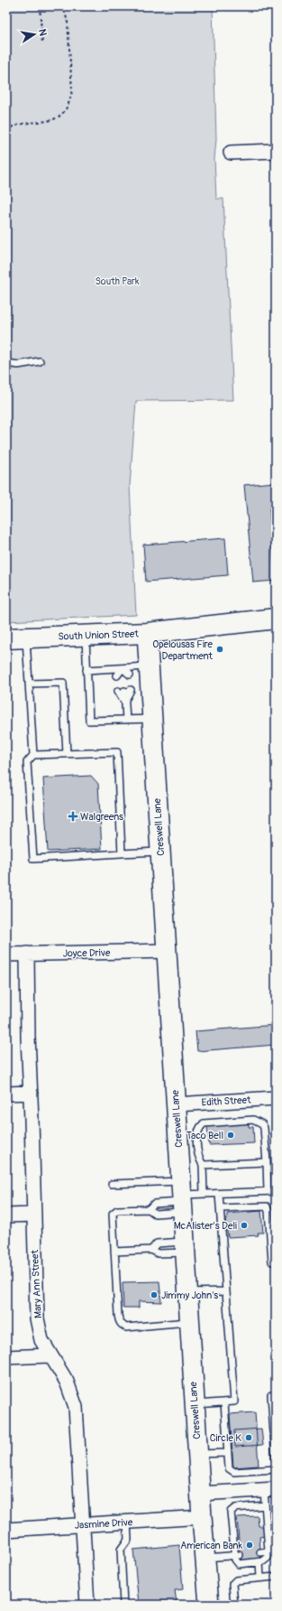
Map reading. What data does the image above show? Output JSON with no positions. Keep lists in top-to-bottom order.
{
  "streets": {
    "main road": ["South Union Street", "Creswell Lane"],
    "street": [
      "Joyce Drive",
      "Edith Street",
      "Mary Ann Street",
      "Jasmine Drive"
    ]
  },
  "crossings": [
    ["South Union Street", "Creswell Lane"],
    ["Creswell Lane", "Joyce Drive"],
    ["Creswell Lane", "Edith Street"],
    ["Creswell Lane", "Jasmine Drive"],
    ["Joyce Drive", "Mary Ann Street"],
    ["Mary Ann Street", "Jasmine Drive"]
  ],
  "parks": ["South Park"],
  "places": {
    "other": [
      "Opelousas Fire Department",
      "Taco Bell",
      "McAlister's Deli",
      "Jimmy John's",
      "Circle K",
      "American Bank"
    ],
    "health": ["Walgreens"]
  },
  "north": "right"
}
